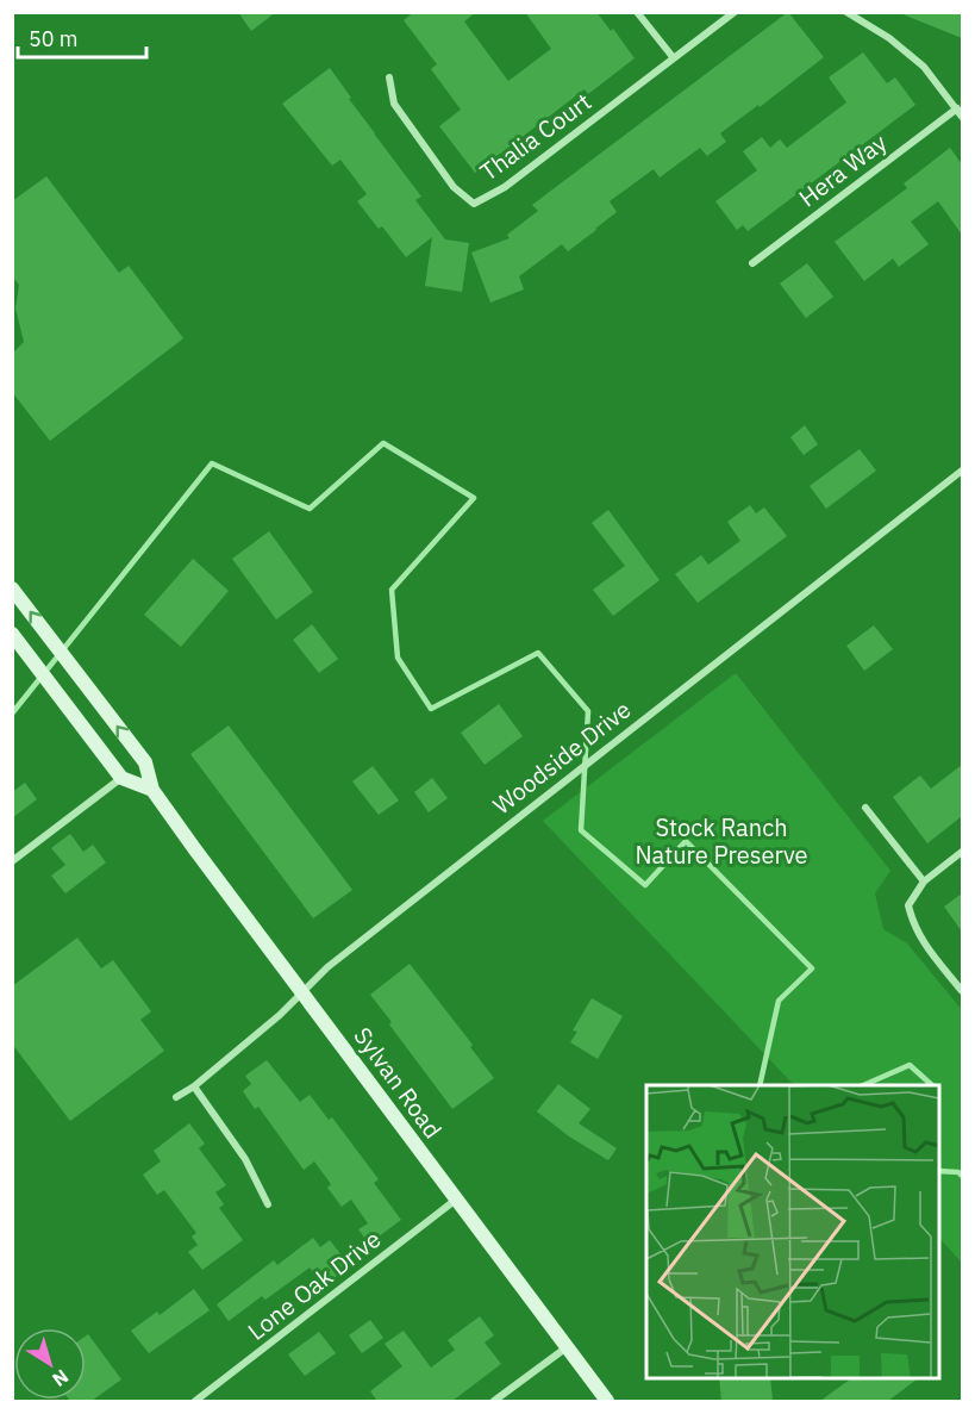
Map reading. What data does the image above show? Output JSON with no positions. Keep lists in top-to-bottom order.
{
  "streets": {
    "main road": ["Sylvan Road"],
    "street": [
      "Thalia Court",
      "Hera Way",
      "Woodside Drive",
      "Lone Oak Drive"
    ]
  },
  "crossings": [
    ["Woodside Drive", "Sylvan Road"],
    ["Sylvan Road", "Lone Oak Drive"]
  ],
  "parks": ["Stock Ranch Nature Preserve"],
  "scale_bar": "50 m",
  "north": "bottom right"
}
